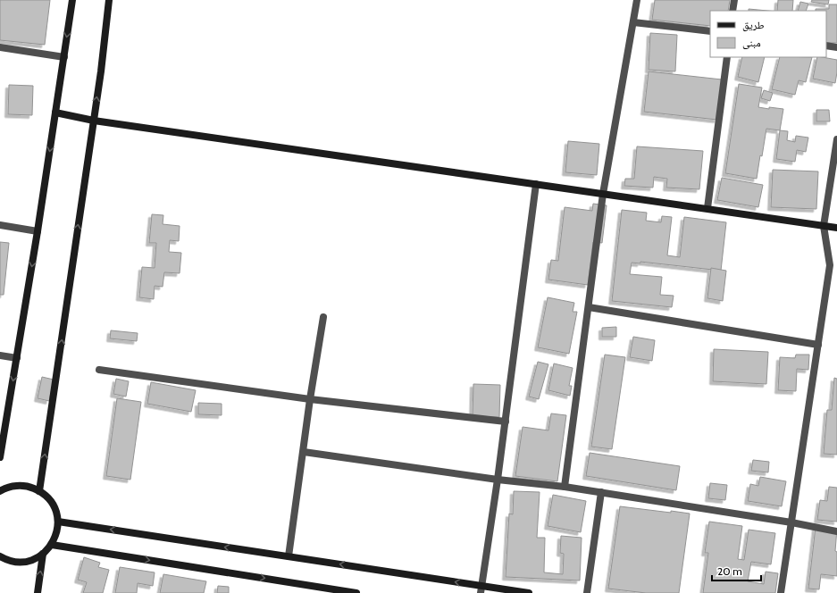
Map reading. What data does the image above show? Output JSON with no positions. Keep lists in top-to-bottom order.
{
  "legend": ["طريق", "مبنى"],
  "scale_bar": "20 m"
}
